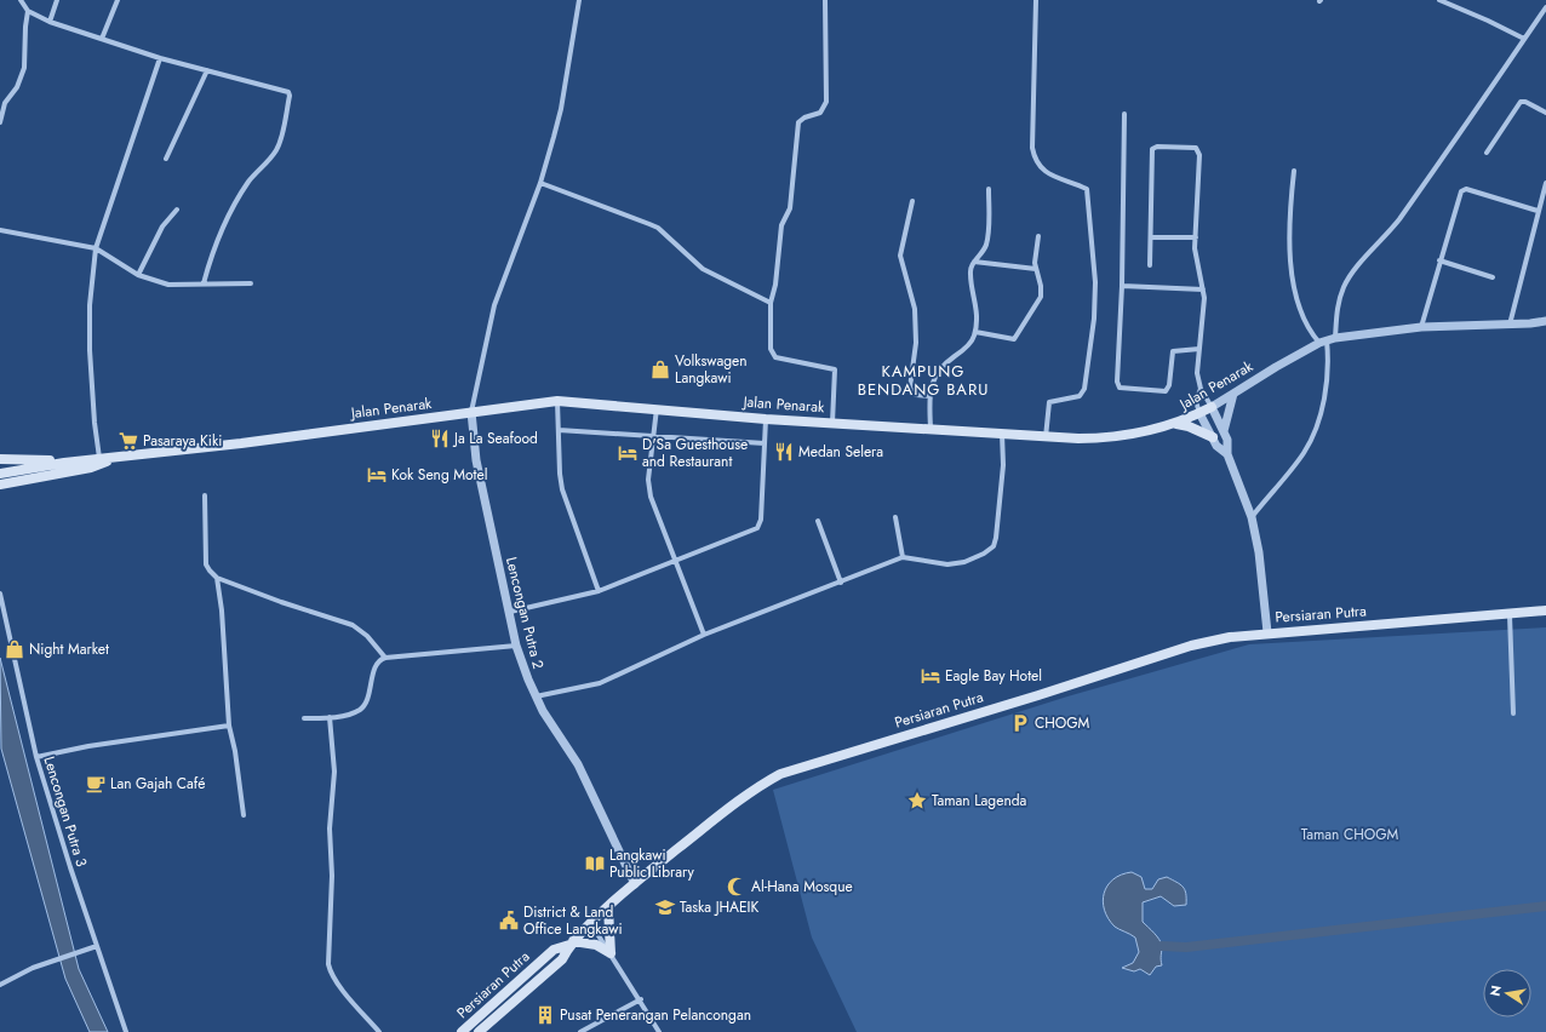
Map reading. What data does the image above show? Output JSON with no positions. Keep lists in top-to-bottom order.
{
  "streets": {
    "main road": ["Jalan Penarak", "Persiaran Putra"],
    "street": ["Lencongan Putra 2", "Lencongan Putra 3"]
  },
  "crossings": [
    ["Jalan Penarak", "Lencongan Putra 2"],
    ["Lencongan Putra 2", "Persiaran Putra"]
  ],
  "districts": ["KAMPUNG BENDANG BARU"],
  "parks": ["Taman CHOGM"],
  "places": {
    "shop": ["Volkswagen Langkawi", "Night Market"],
    "restaurant": ["Ja La Seafood", "Medan Selera"],
    "supermarket": ["Pasaraya Kiki"],
    "hotel": ["D'Sa Guesthouse and Restaurant", "Kok Seng Motel", "Eagle Bay Hotel"],
    "parking": ["CHOGM"],
    "cafe": ["Lan Gajah Café"],
    "place": ["Taman Lagenda"],
    "library": ["Langkawi Public Library"],
    "mosque": ["Al-Hana Mosque"],
    "school or university": ["Taska JHAEIK"],
    "public building": ["District & Land Office Langkawi"],
    "building": ["Pusat Penerangan Pelancongan"]
  },
  "north": "left"
}
